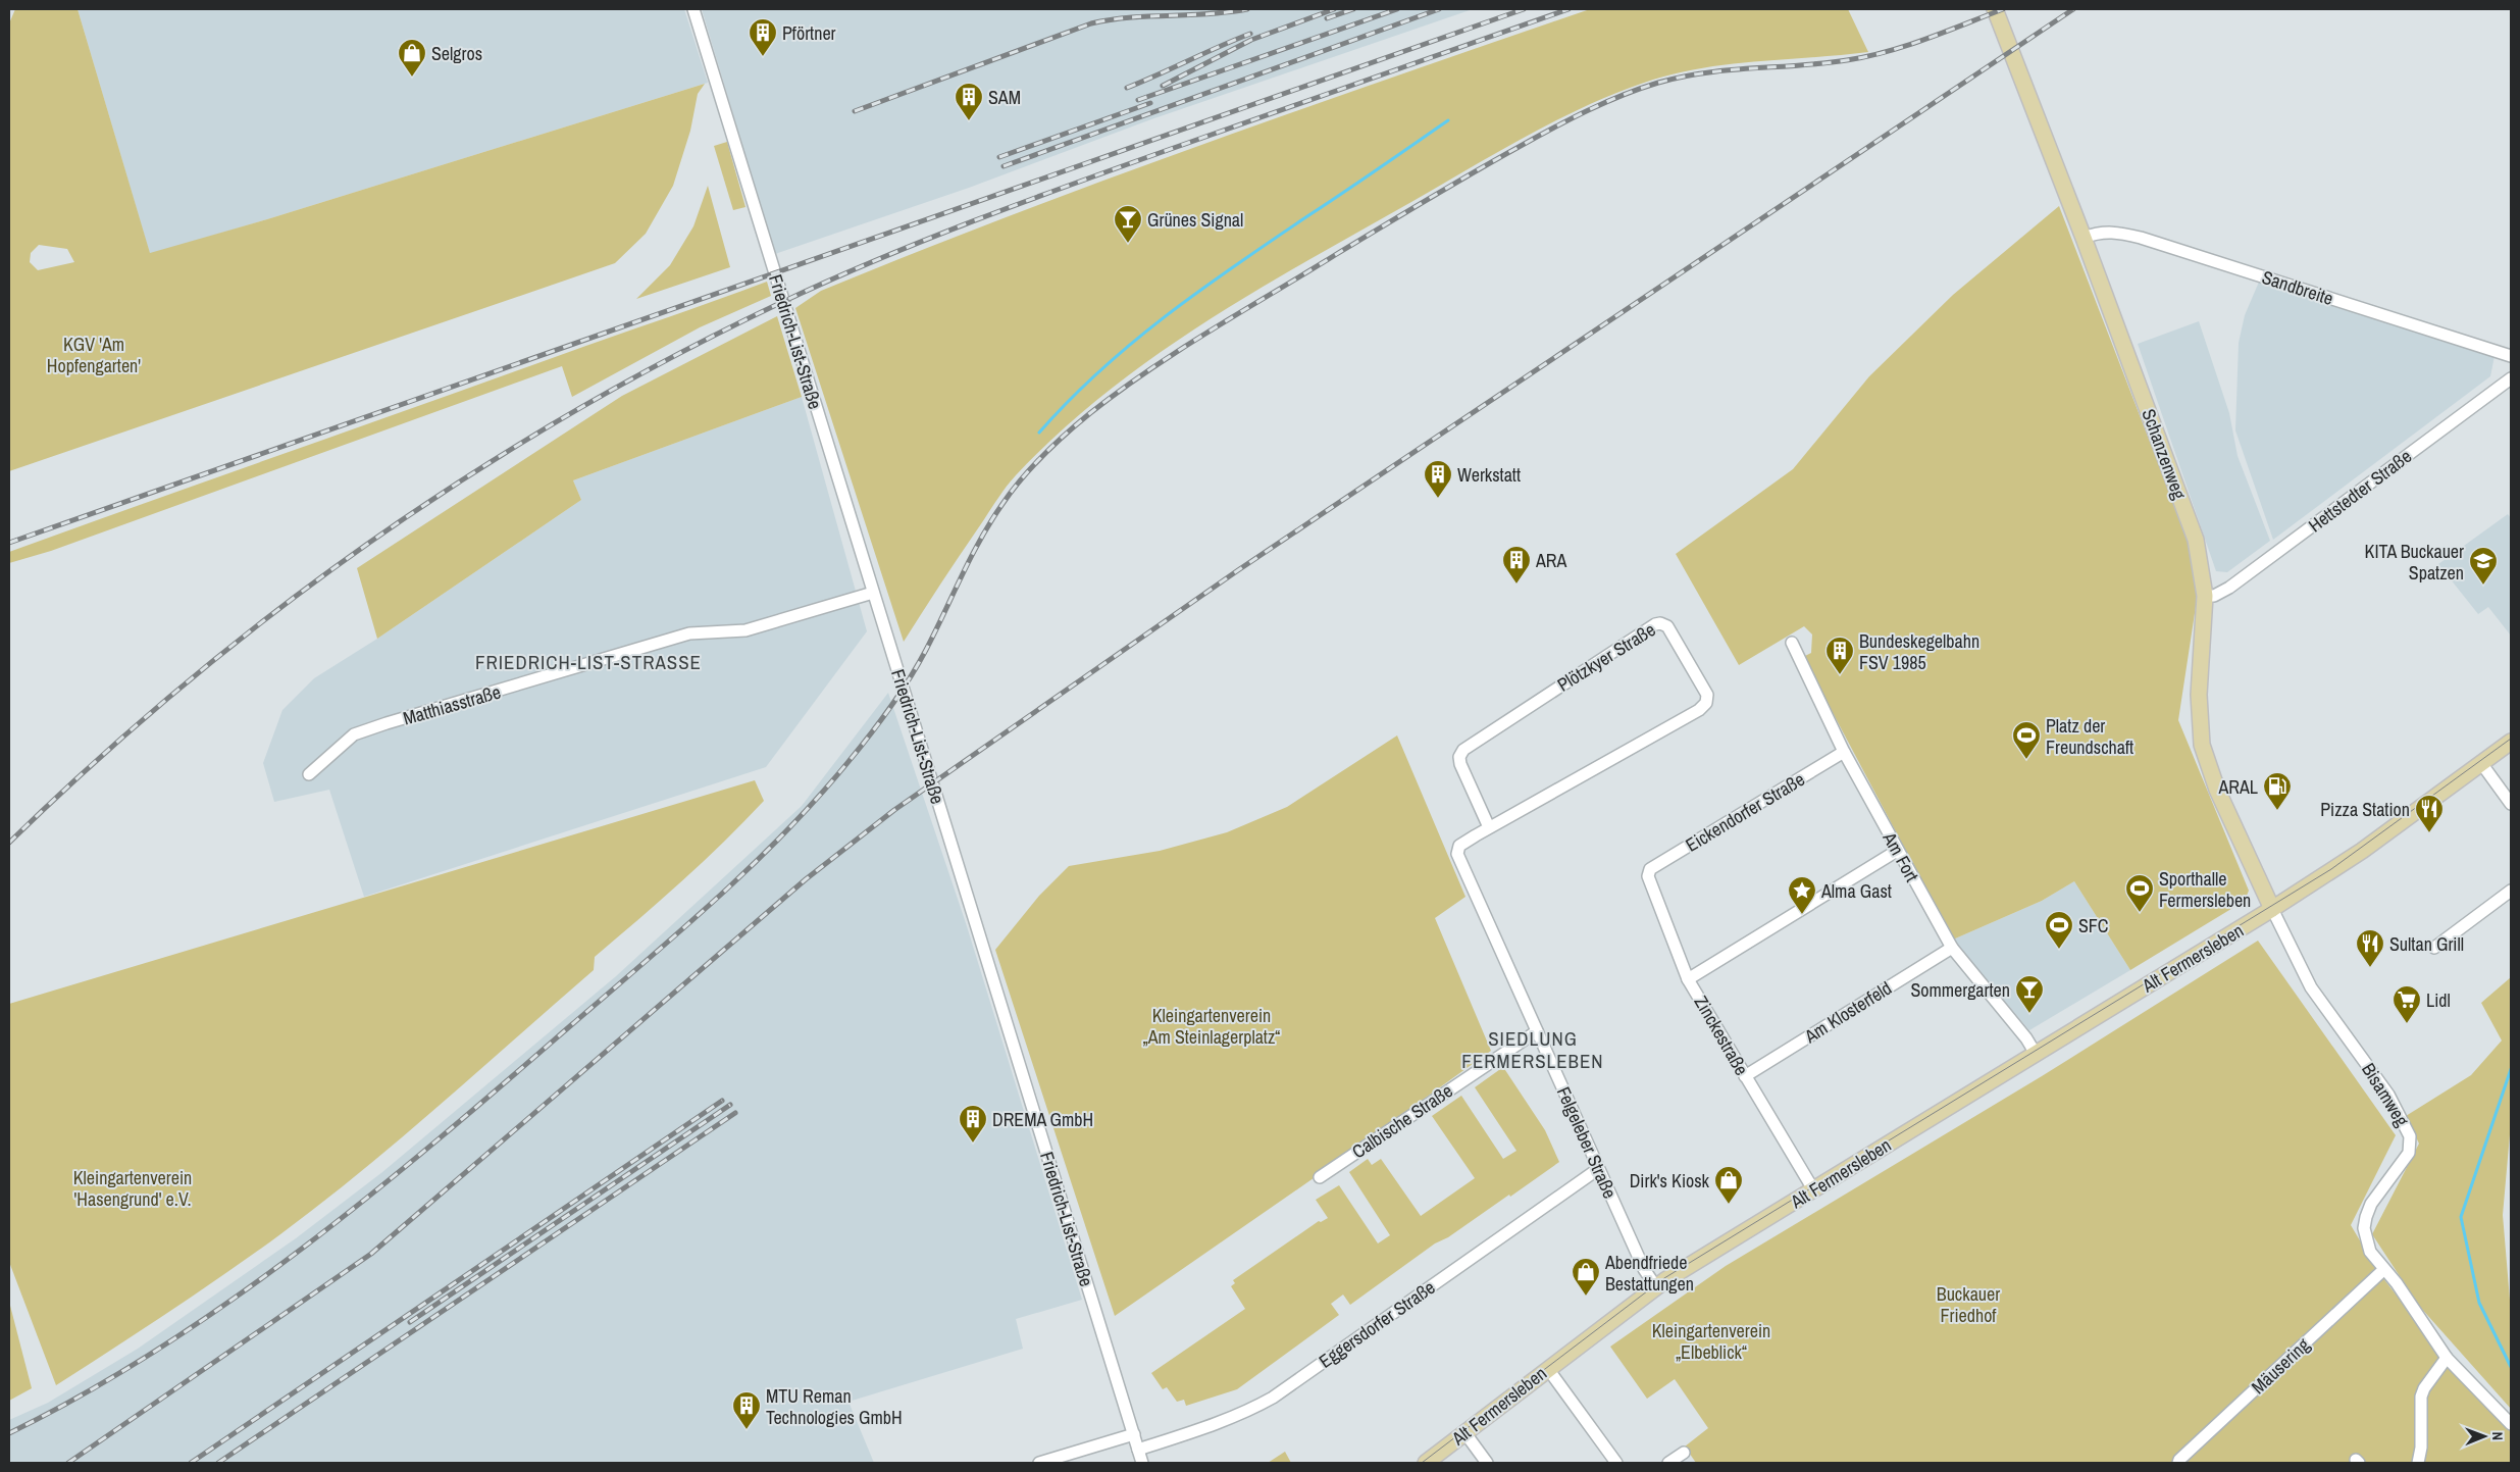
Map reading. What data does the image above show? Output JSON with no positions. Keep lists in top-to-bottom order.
{
  "streets": {
    "main road": ["Schanzenweg", "Alt Fermersleben"],
    "street": [
      "Sandbreite",
      "Friedrich-List-Straße",
      "Hettstedter Straße",
      "Plötzkyer Straße",
      "Matthiasstraße",
      "Eickendorfer Straße",
      "Am Fort",
      "Am Klosterfeld",
      "Zinckestraße",
      "Bisamweg",
      "Calbische Straße",
      "Felgeleber Straße",
      "Eggersdorfer Straße",
      "Mäusering"
    ]
  },
  "crossings": [
    ["Sandbreite", "Schanzenweg"],
    ["Friedrich-List-Straße", "Matthiasstraße"],
    ["Friedrich-List-Straße", "Eggersdorfer Straße"],
    ["Schanzenweg", "Hettstedter Straße"],
    ["Schanzenweg", "Alt Fermersleben"],
    ["Schanzenweg", "Bisamweg"],
    ["Plötzkyer Straße", "Felgeleber Straße"],
    ["Eickendorfer Straße", "Am Fort"],
    ["Eickendorfer Straße", "Zinckestraße"],
    ["Am Fort", "Alt Fermersleben"],
    ["Am Fort", "Am Klosterfeld"],
    ["Alt Fermersleben", "Zinckestraße"],
    ["Alt Fermersleben", "Bisamweg"],
    ["Alt Fermersleben", "Felgeleber Straße"],
    ["Am Klosterfeld", "Zinckestraße"],
    ["Bisamweg", "Mäusering"],
    ["Calbische Straße", "Felgeleber Straße"],
    ["Felgeleber Straße", "Eggersdorfer Straße"]
  ],
  "districts": ["FRIEDRICH-LIST-STRASSE", "SIEDLUNG FERMERSLEBEN"],
  "parks": [
    "KGV 'Am Hopfengarten'",
    "Kleingartenverein „Am Steinlagerplatz“",
    "Kleingartenverein 'Hasengrund' e.V.",
    "Buckauer Friedhof",
    "Kleingartenverein „Elbeblick“"
  ],
  "places": {
    "building": [
      "Pförtner",
      "SAM",
      "Werkstatt",
      "ARA",
      "Bundeskegelbahn FSV 1985",
      "DREMA GmbH",
      "MTU Reman Technologies GmbH"
    ],
    "shop": ["Selgros", "Dirk's Kiosk", "Abendfriede Bestattungen"],
    "bar": ["Grünes Signal", "Sommergarten"],
    "school or university": ["KITA Buckauer Spatzen"],
    "sports": ["Platz der Freundschaft", "Sporthalle Fermersleben", "SFC"],
    "fuel station": ["ARAL"],
    "restaurant": ["Pizza Station", "Sultan Grill"],
    "place": ["Alma Gast"],
    "supermarket": ["Lidl"]
  },
  "north": "right"
}
